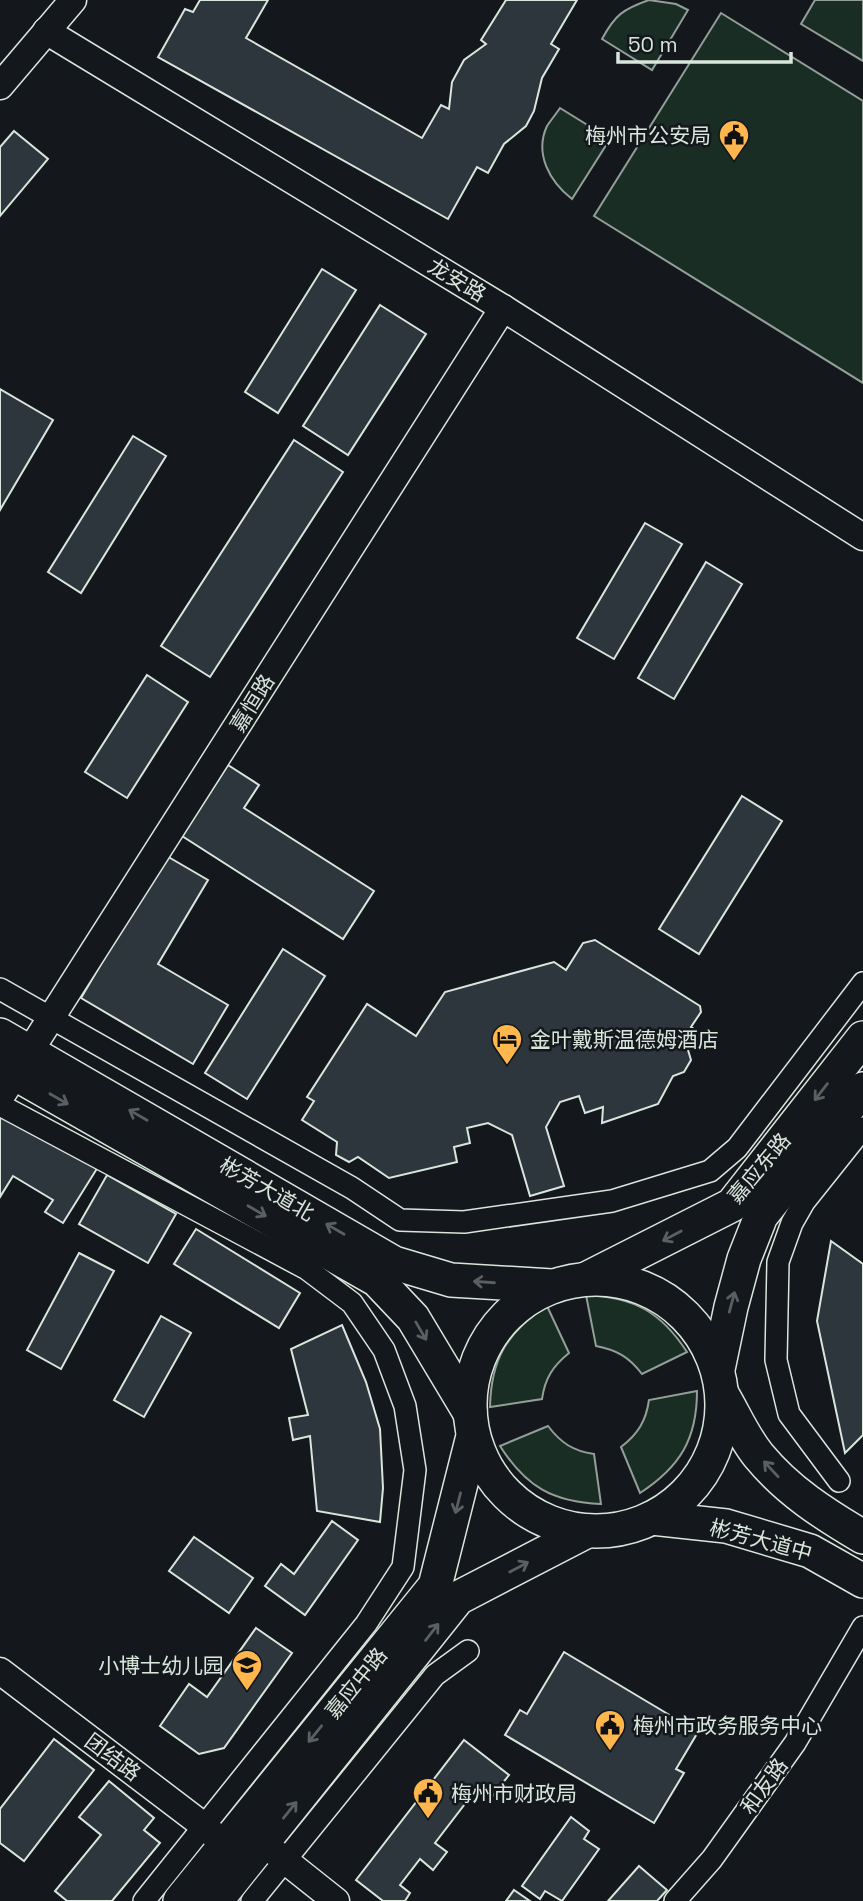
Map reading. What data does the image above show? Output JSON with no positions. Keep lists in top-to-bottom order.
{
  "streets": {
    "main road": [
      "嘉应东路",
      "彬芳大道北",
      "彬芳大道中",
      "嘉应中路"
    ],
    "street": [
      "龙安路",
      "嘉恒路",
      "团结路",
      "和友路"
    ]
  },
  "crossings": [
    ["龙安路", "嘉恒路"],
    ["嘉恒路", "彬芳大道北"],
    ["嘉应东路", "彬芳大道中"],
    ["彬芳大道北", "嘉应中路"],
    ["嘉应中路", "团结路"]
  ],
  "places": {
    "public building": ["梅州市公安局", "梅州市政务服务中心", "梅州市财政局"],
    "hotel": ["金叶戴斯温德姆酒店"],
    "school or university": ["小博士幼儿园"]
  },
  "scale_bar": "50 m"
}
